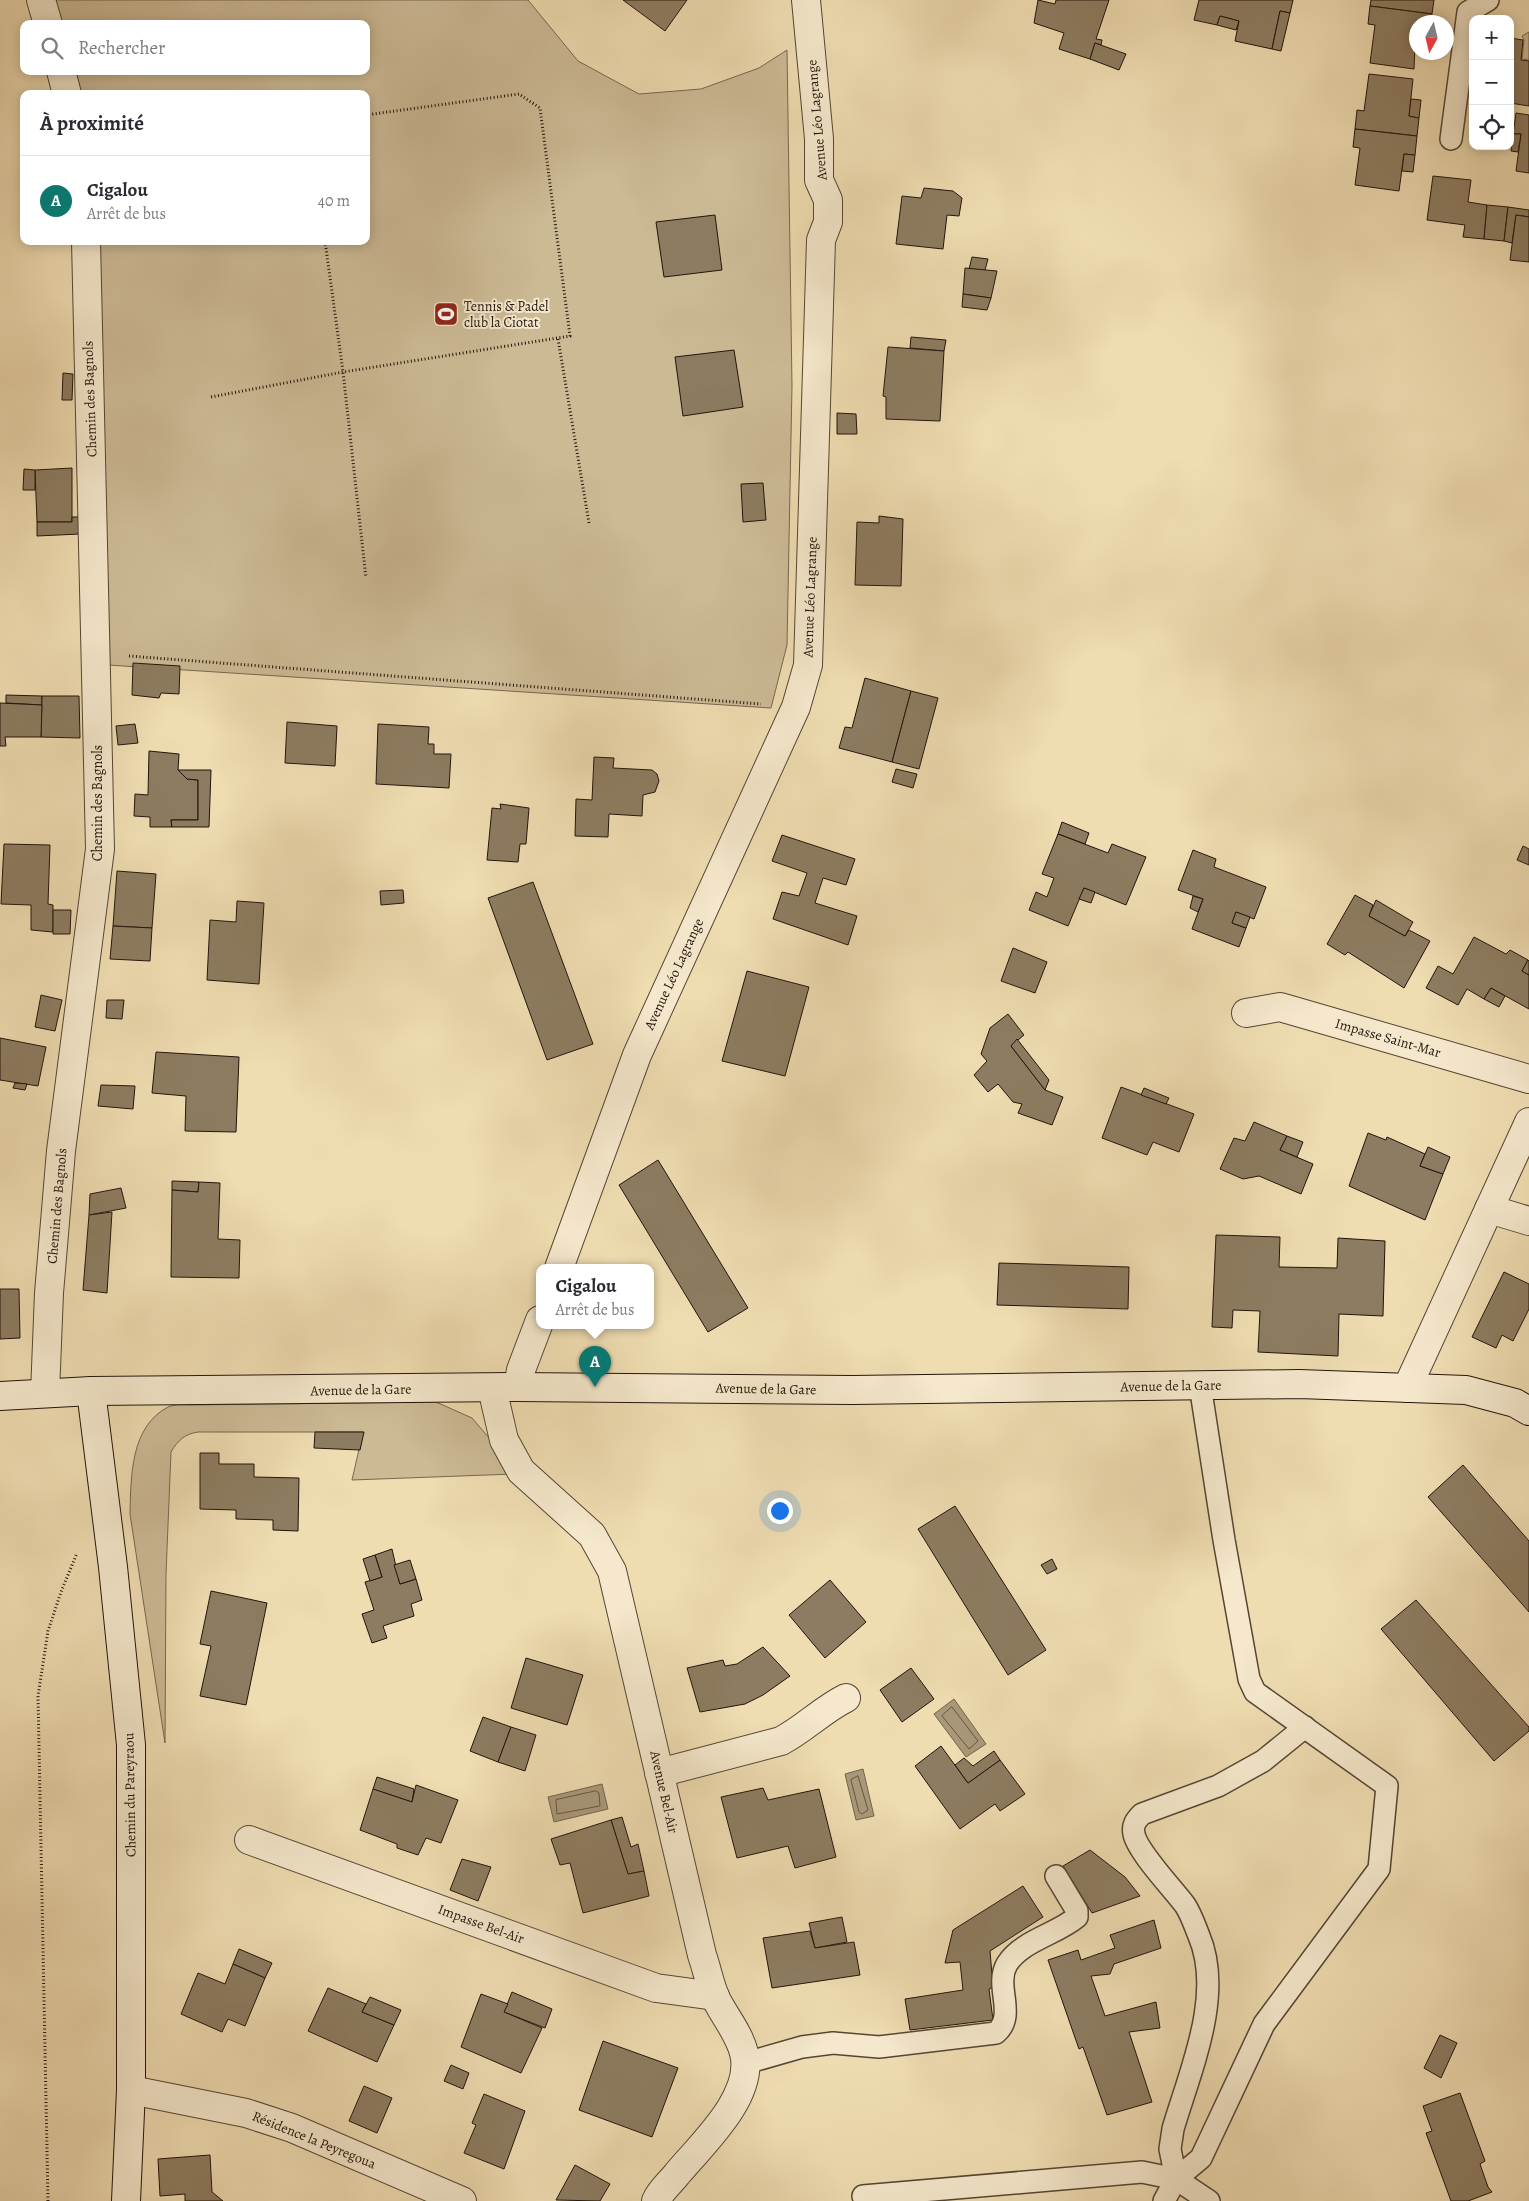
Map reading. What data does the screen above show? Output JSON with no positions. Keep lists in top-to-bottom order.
{
  "streets": {
    "street": [
      "Avenue Léo Lagrange",
      "Chemin des Bagnols",
      "Impasse Saint-Mar",
      "Avenue de la Gare",
      "Avenue Bel-Air",
      "Chemin du Pareyraou",
      "Impasse Bel-Air",
      "Résidence la Peyregoua"
    ]
  },
  "crossings": [
    ["Chemin des Bagnols", "Avenue de la Gare"],
    ["Avenue de la Gare", "Avenue Bel-Air"],
    ["Avenue de la Gare", "Chemin du Pareyraou"],
    ["Avenue Bel-Air", "Impasse Bel-Air"],
    ["Chemin du Pareyraou", "Résidence la Peyregoua"]
  ],
  "places": {
    "sports": ["Tennis & Padel club la Ciotat"]
  },
  "north": "bottom",
  "page": {
    "map_buttons": ["+", "−"],
    "search": "Rechercher",
    "heading": "À proximité",
    "list": [
      {
        "mark": "A",
        "name": "Cigalou",
        "note": "Arrêt de bus",
        "value": "40 m"
      }
    ],
    "popup": ["Cigalou", "Arrêt de bus"],
    "pins": "A"
  }
}
